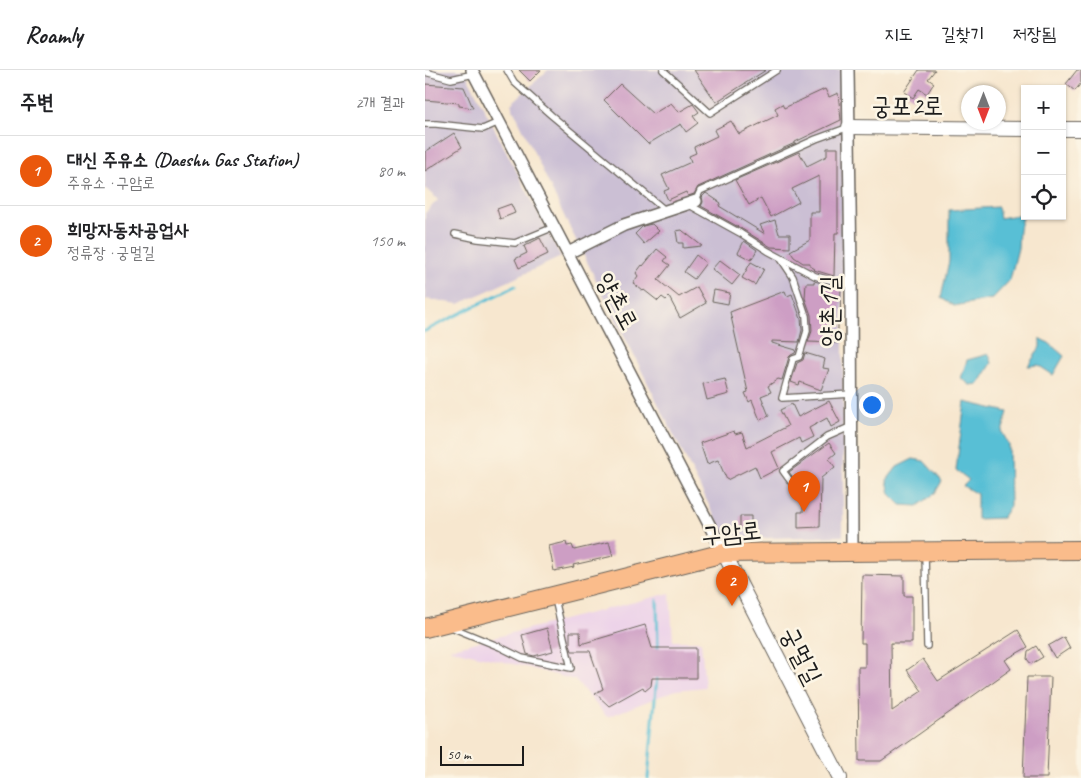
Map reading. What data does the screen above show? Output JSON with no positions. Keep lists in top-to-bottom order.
{
  "streets": {
    "main road": ["구암로"],
    "street": [
      "궁포2로",
      "양촌로",
      "양촌1길",
      "궁멀길"
    ]
  },
  "crossings": [
    ["궁포2로", "양촌1길"],
    ["양촌로", "구암로"],
    ["양촌로", "궁멀길"],
    ["양촌1길", "구암로"],
    ["구암로", "궁멀길"]
  ],
  "scale_bar": "50 m",
  "north": "bottom",
  "page": {
    "header": "Roamly",
    "nav": ["지도", "길찾기", "저장됨"],
    "heading": ["주변", "2개 결과"],
    "map_buttons": ["+", "−"],
    "list": [
      {
        "mark": "1",
        "name": "대신 주유소 (Daeshn Gas Station)",
        "note": "주유소 · 구암로",
        "value": "80 m"
      },
      {
        "mark": "2",
        "name": "희망자동차공업사",
        "note": "정류장 · 궁멀길",
        "value": "150 m"
      }
    ],
    "pins": ["1", "2"],
    "scale": "50 m"
  }
}
